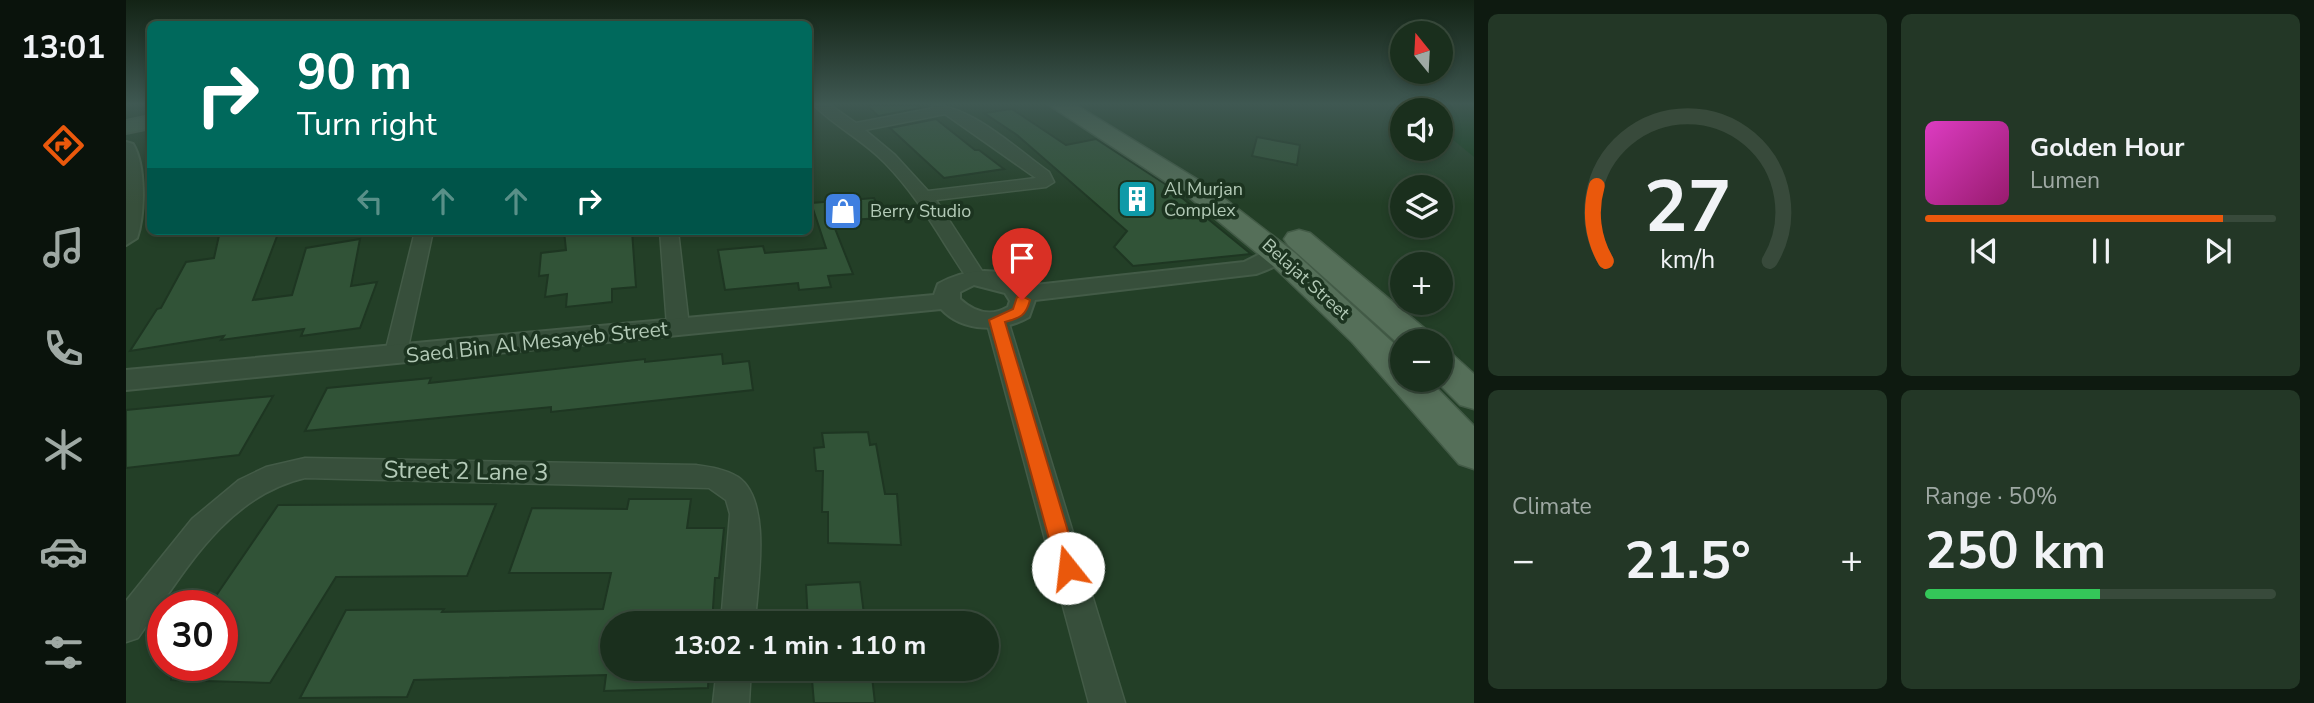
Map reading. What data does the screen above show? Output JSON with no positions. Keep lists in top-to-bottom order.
{
  "streets": {
    "main road": ["Belajat Street"],
    "street": ["Saed Bin Al Mesayeb Street", "Street 2 Lane 3"]
  },
  "places": {
    "building": ["Al Murjan Complex"],
    "shop": ["Berry Studio"]
  },
  "north": "top",
  "page": {
    "tabs": "13:01",
    "map_buttons": ["+", "−"],
    "turn": ["90 m", "Turn right"],
    "song": ["Golden Hour", "Lumen"],
    "tile": [
      "Climate",
      ["Range · 50%", "250 km"]
    ],
    "heat": ["−", "21.5°", "+"],
    "limit": "30",
    "trip": "13:02 · 1 min · 110 m",
    "gauge": ["27", "km/h"]
  }
}
